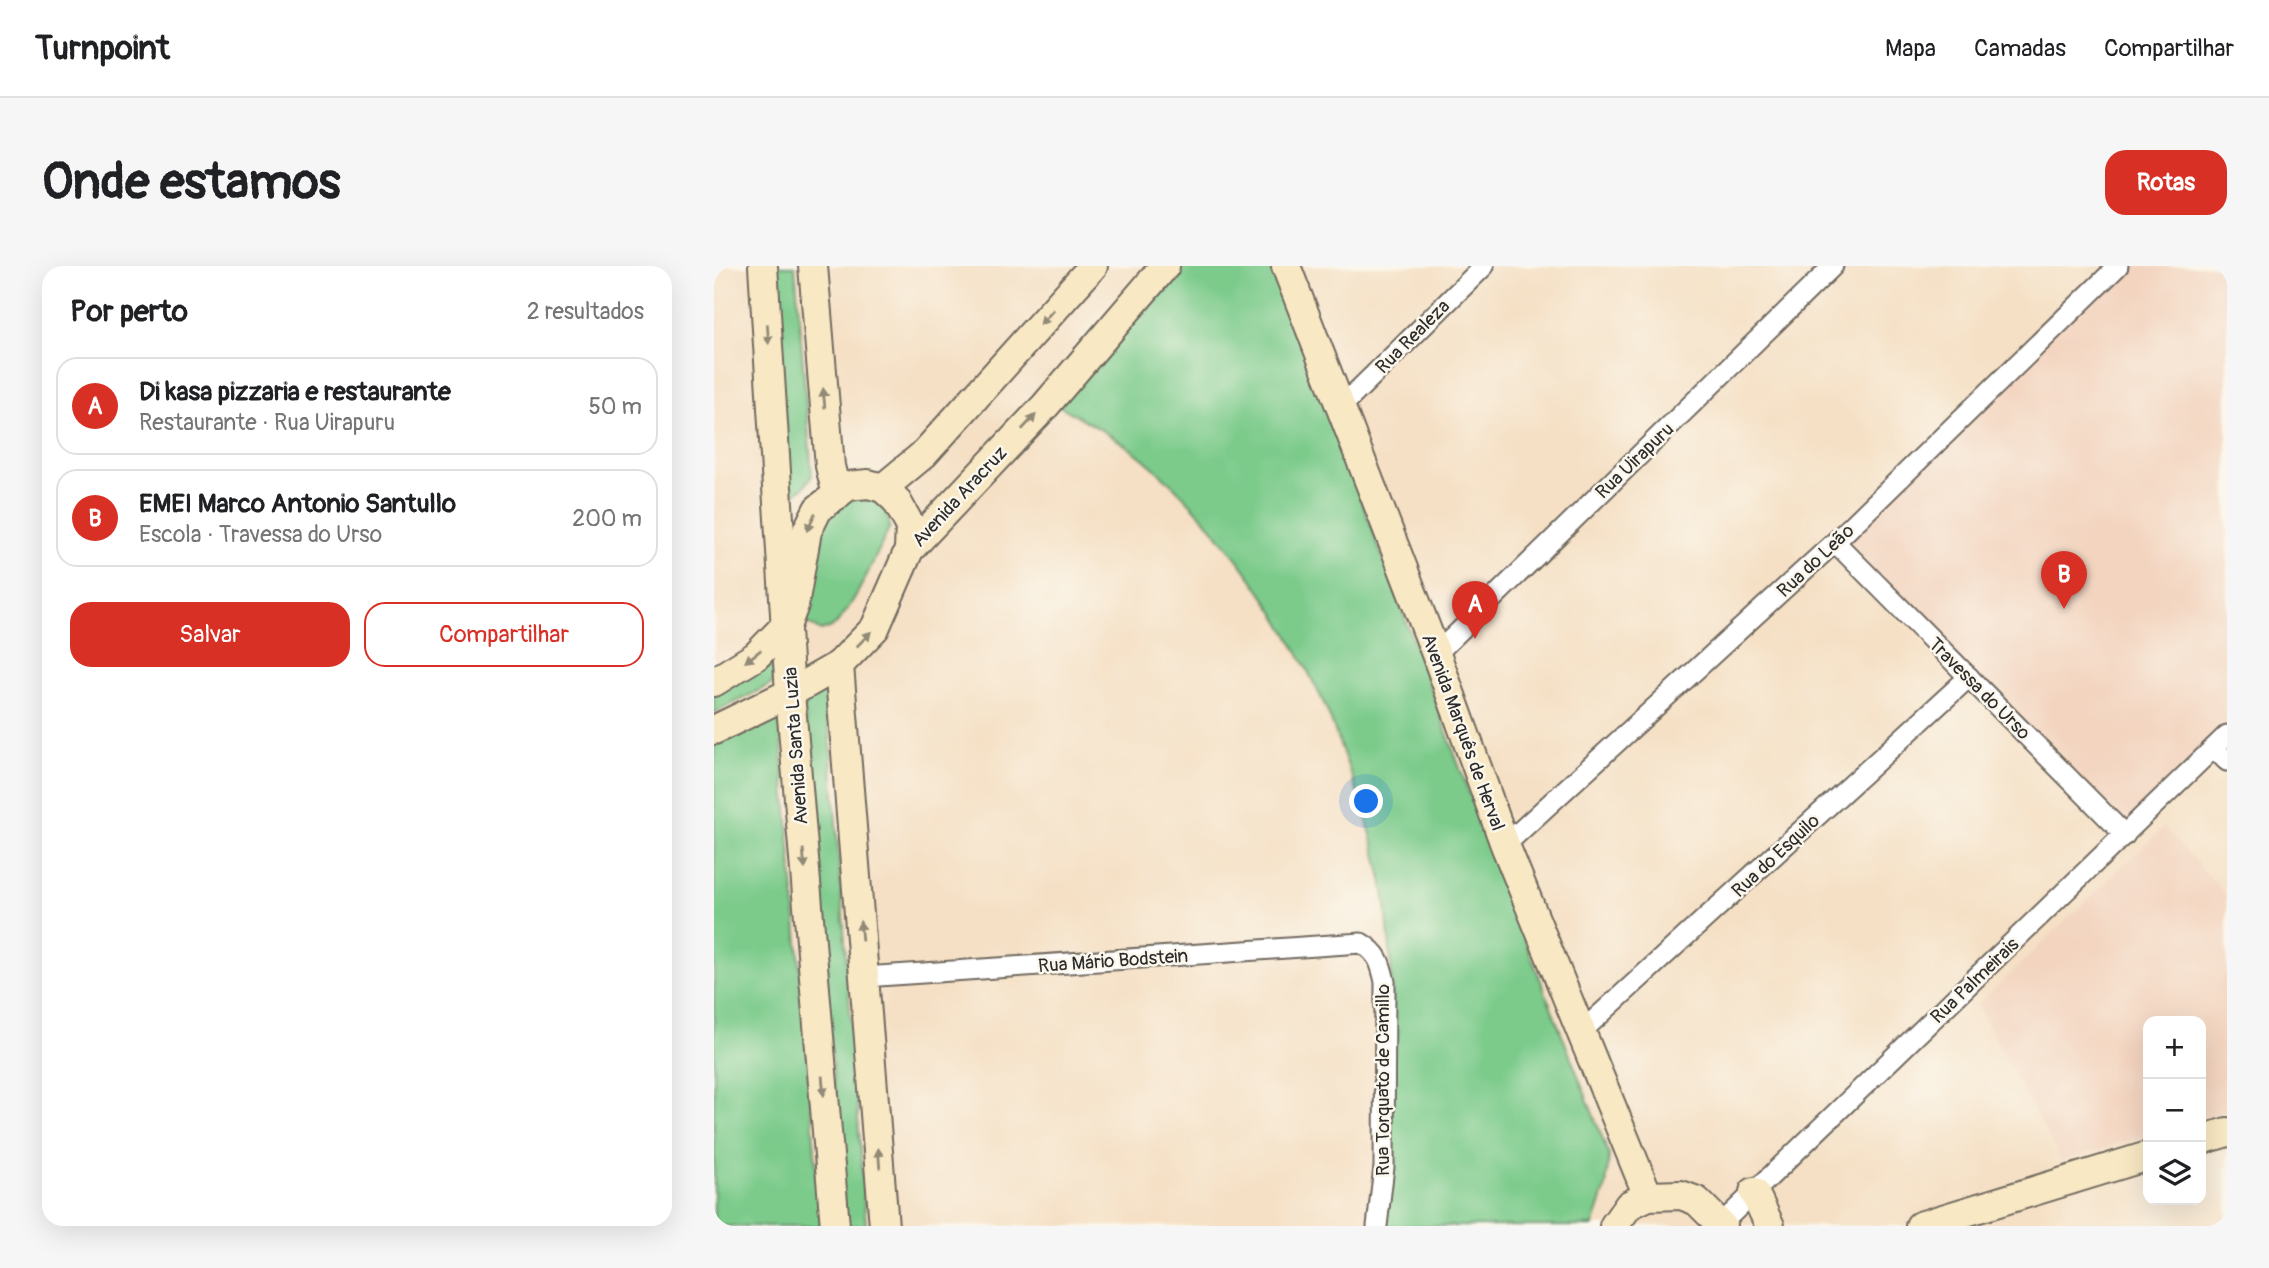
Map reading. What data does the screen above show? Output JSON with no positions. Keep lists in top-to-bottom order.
{
  "streets": {
    "street": [
      "Rua Realeza",
      "Rua Uirapuru",
      "Avenida Aracruz",
      "Rua do Leão",
      "Travessa do Urso",
      "Avenida Marquês de Herval",
      "Avenida Santa Luzia",
      "Rua do Esquilo",
      "Rua Mário Bodstein",
      "Rua Palmeirais",
      "Rua Torquato de Camillo"
    ]
  },
  "crossings": [
    ["Rua Realeza", "Avenida Marquês de Herval"],
    ["Rua Uirapuru", "Avenida Marquês de Herval"],
    ["Avenida Aracruz", "Avenida Santa Luzia"],
    ["Rua do Leão", "Travessa do Urso"],
    ["Rua do Leão", "Avenida Marquês de Herval"],
    ["Travessa do Urso", "Rua do Esquilo"],
    ["Travessa do Urso", "Rua Palmeirais"],
    ["Avenida Marquês de Herval", "Rua do Esquilo"],
    ["Rua Mário Bodstein", "Rua Torquato de Camillo"]
  ],
  "page": {
    "header": "Turnpoint",
    "nav": ["Mapa", "Camadas", "Compartilhar"],
    "buttons": [
      "Rotas",
      ["Salvar", "Compartilhar"]
    ],
    "title": "Onde estamos",
    "heading": ["Por perto", "2 resultados"],
    "list": [
      {
        "mark": "A",
        "name": "Di kasa pizzaria e restaurante",
        "note": "Restaurante · Rua Uirapuru",
        "value": "50 m"
      },
      {
        "mark": "B",
        "name": "EMEI Marco Antonio Santullo",
        "note": "Escola · Travessa do Urso",
        "value": "200 m"
      }
    ],
    "pins": ["B", "A"],
    "map_buttons": ["+", "−"]
  }
}
